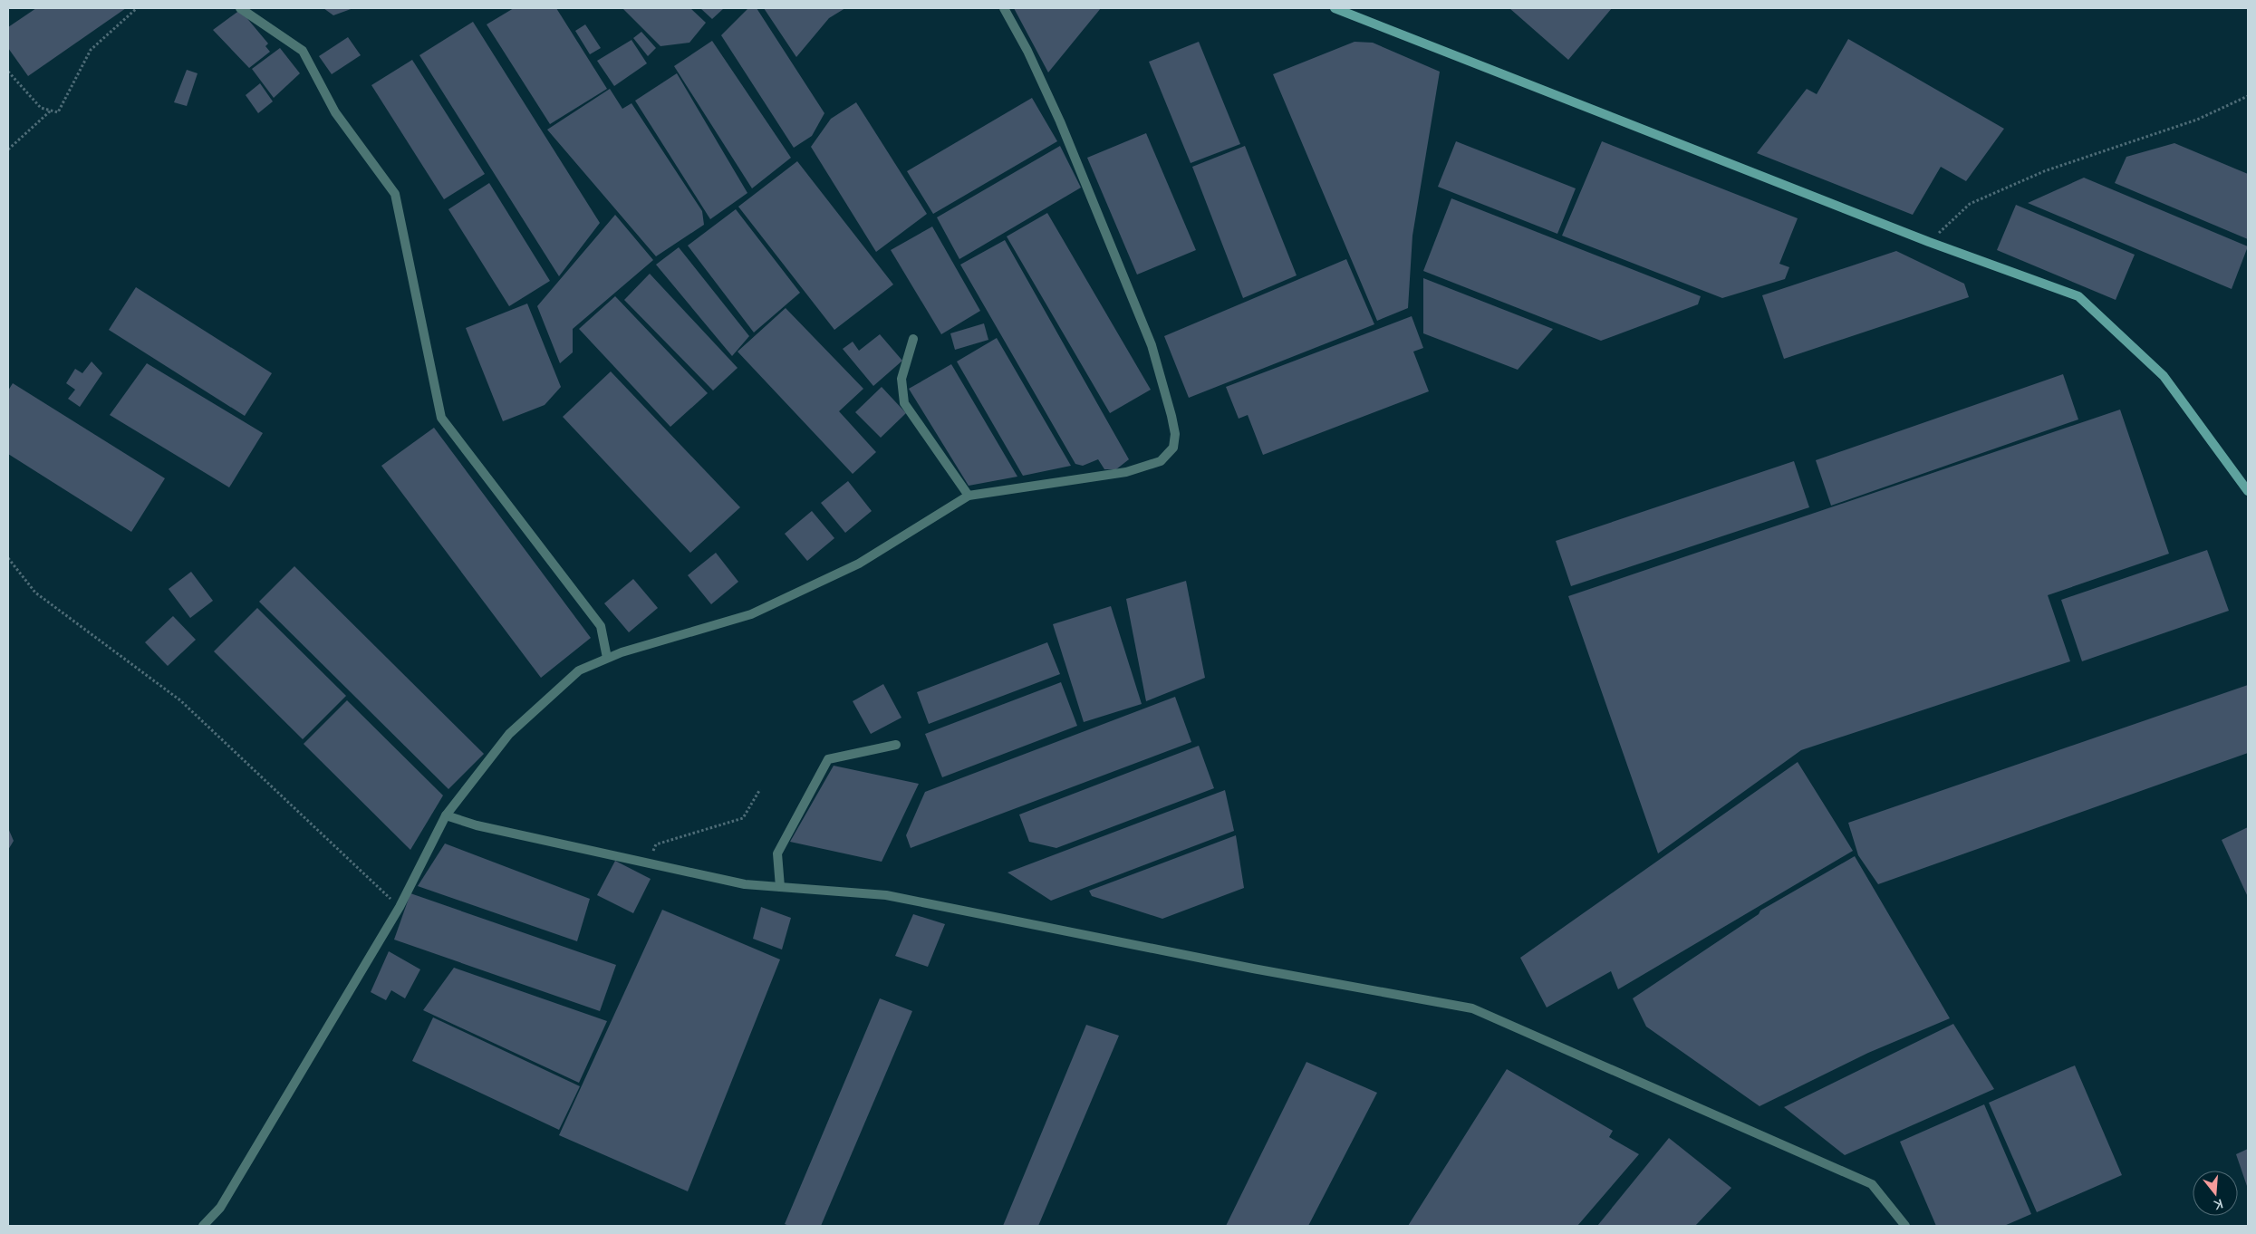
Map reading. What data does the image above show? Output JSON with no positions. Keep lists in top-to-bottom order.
{
  "north": "bottom"
}
